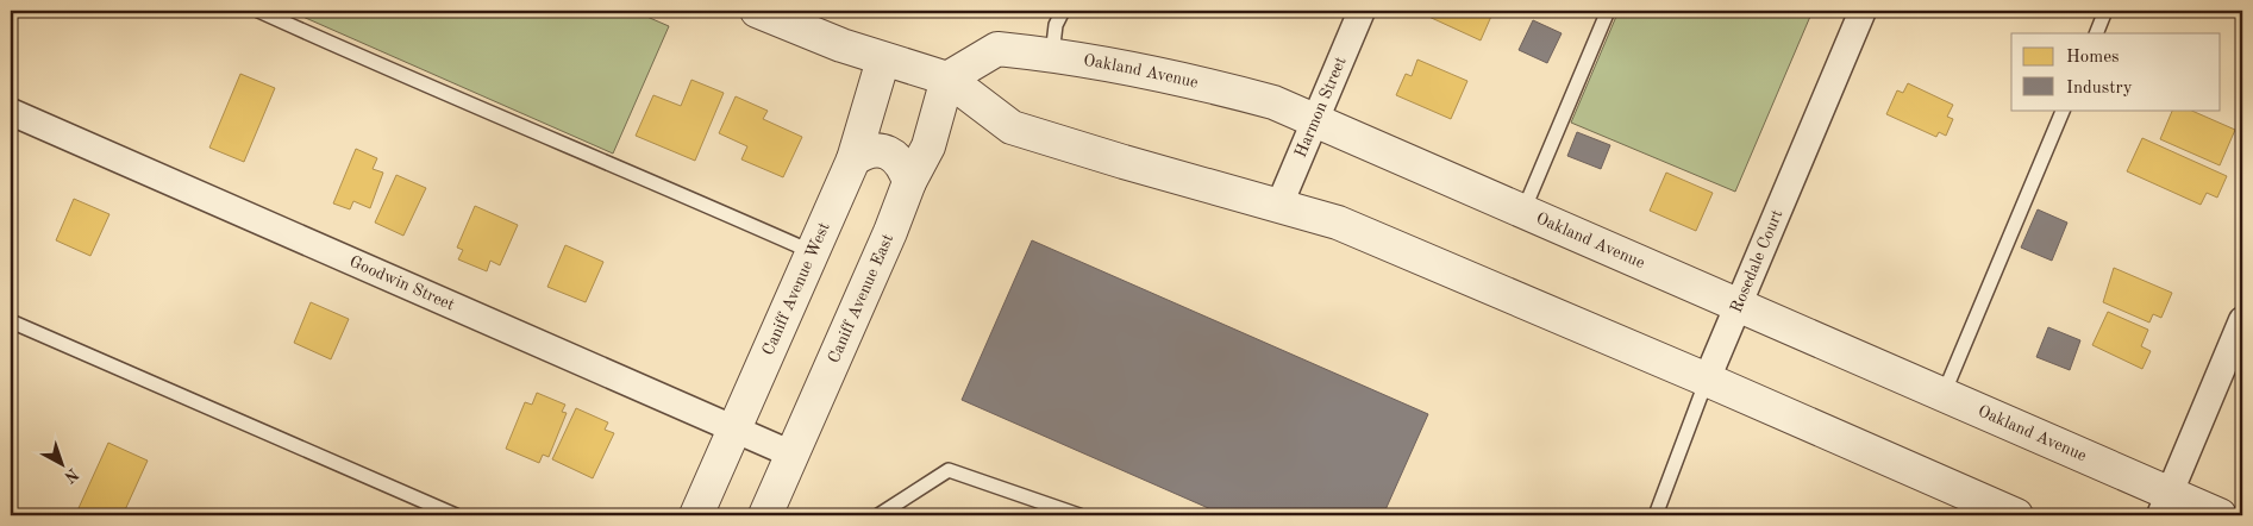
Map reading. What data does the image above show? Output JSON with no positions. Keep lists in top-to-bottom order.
{
  "streets": {
    "street": [
      "Oakland Avenue",
      "Harmon Street",
      "Rosedale Court",
      "Goodwin Street",
      "Caniff Avenue West",
      "Caniff Avenue East"
    ]
  },
  "crossings": [
    ["Oakland Avenue", "Harmon Street"],
    ["Oakland Avenue", "Rosedale Court"],
    ["Oakland Avenue", "Caniff Avenue East"],
    ["Goodwin Street", "Caniff Avenue West"],
    ["Goodwin Street", "Caniff Avenue East"]
  ],
  "legend": ["Homes", "Industry"],
  "north": "bottom right"
}
